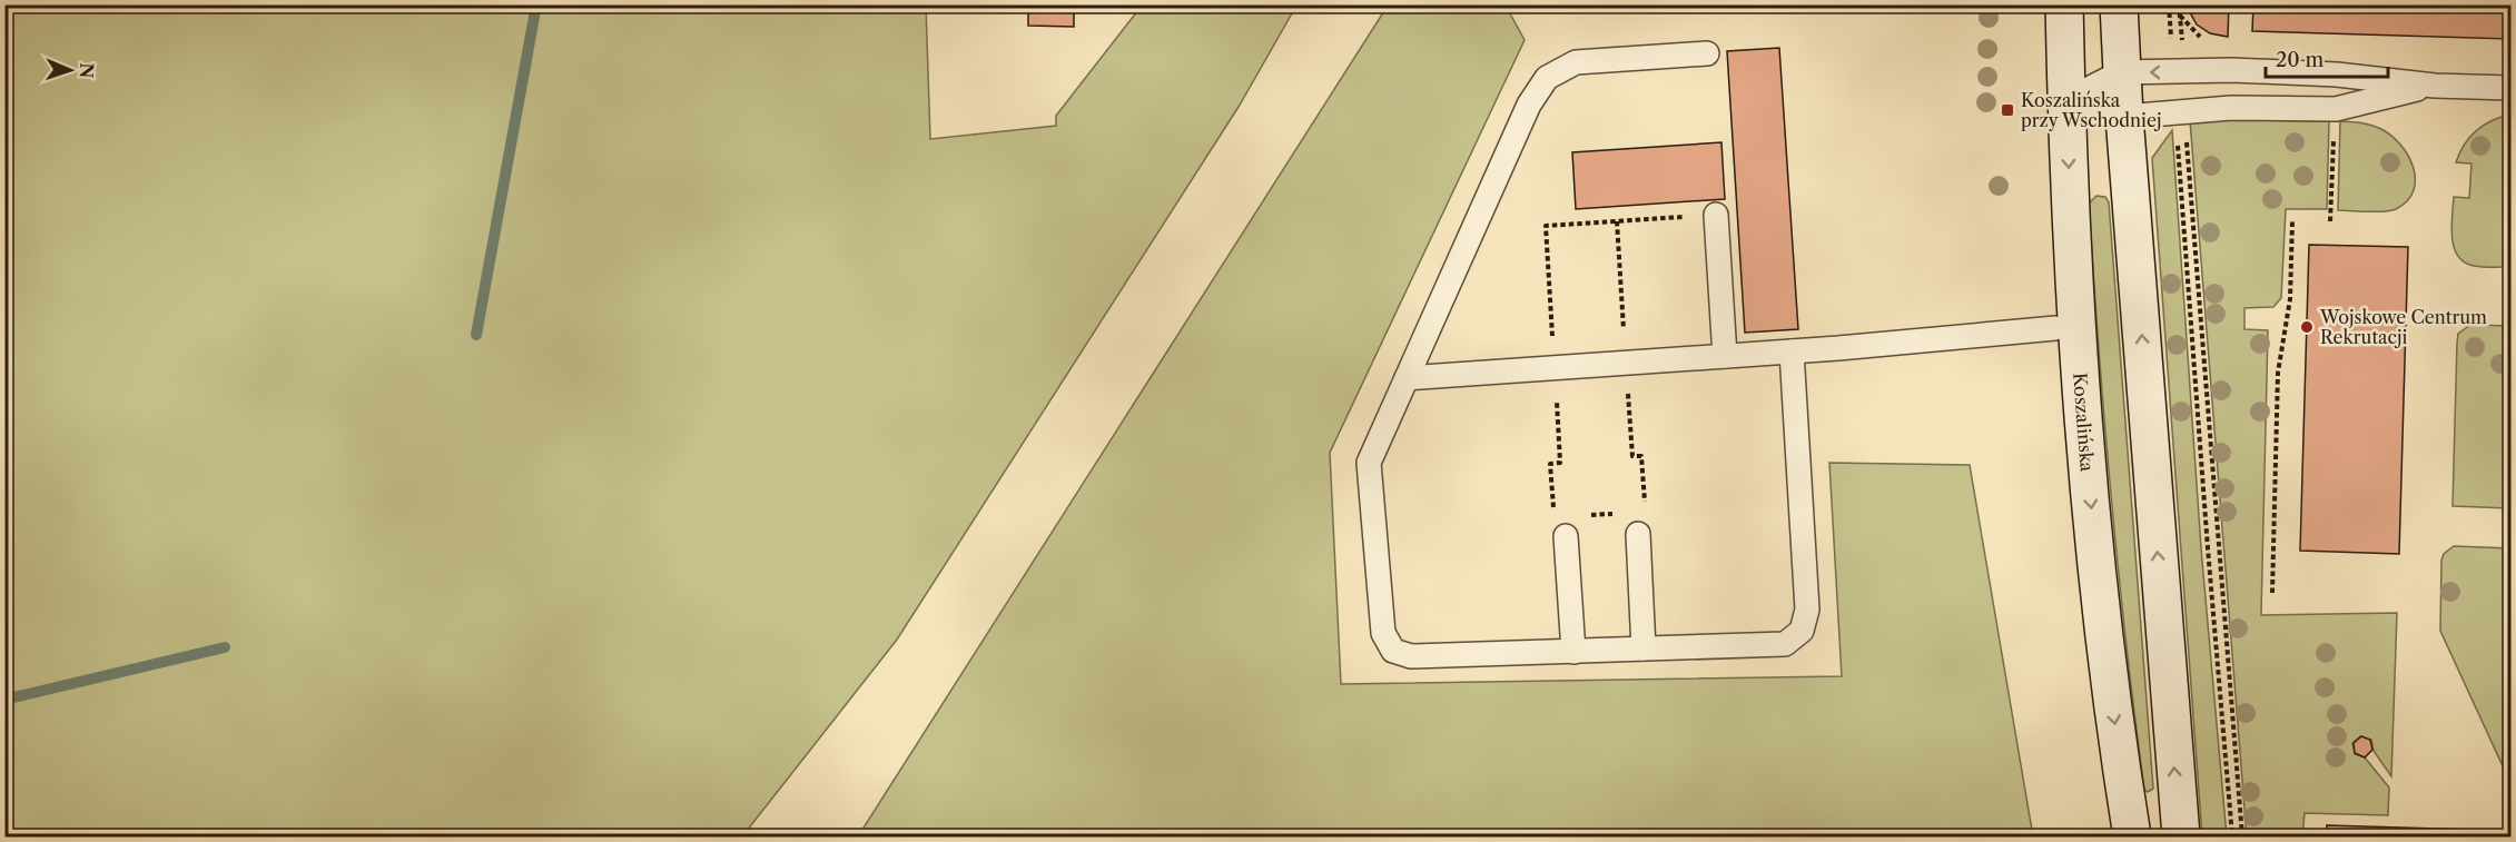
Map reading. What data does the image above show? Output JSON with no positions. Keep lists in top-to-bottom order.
{
  "streets": {
    "main road": ["Koszalińska"]
  },
  "places": {
    "transit": ["Koszalińska przy Wschodniej"],
    "other": ["Wojskowe Centrum Rekrutacji"]
  },
  "scale_bar": "20 m",
  "north": "right"
}
